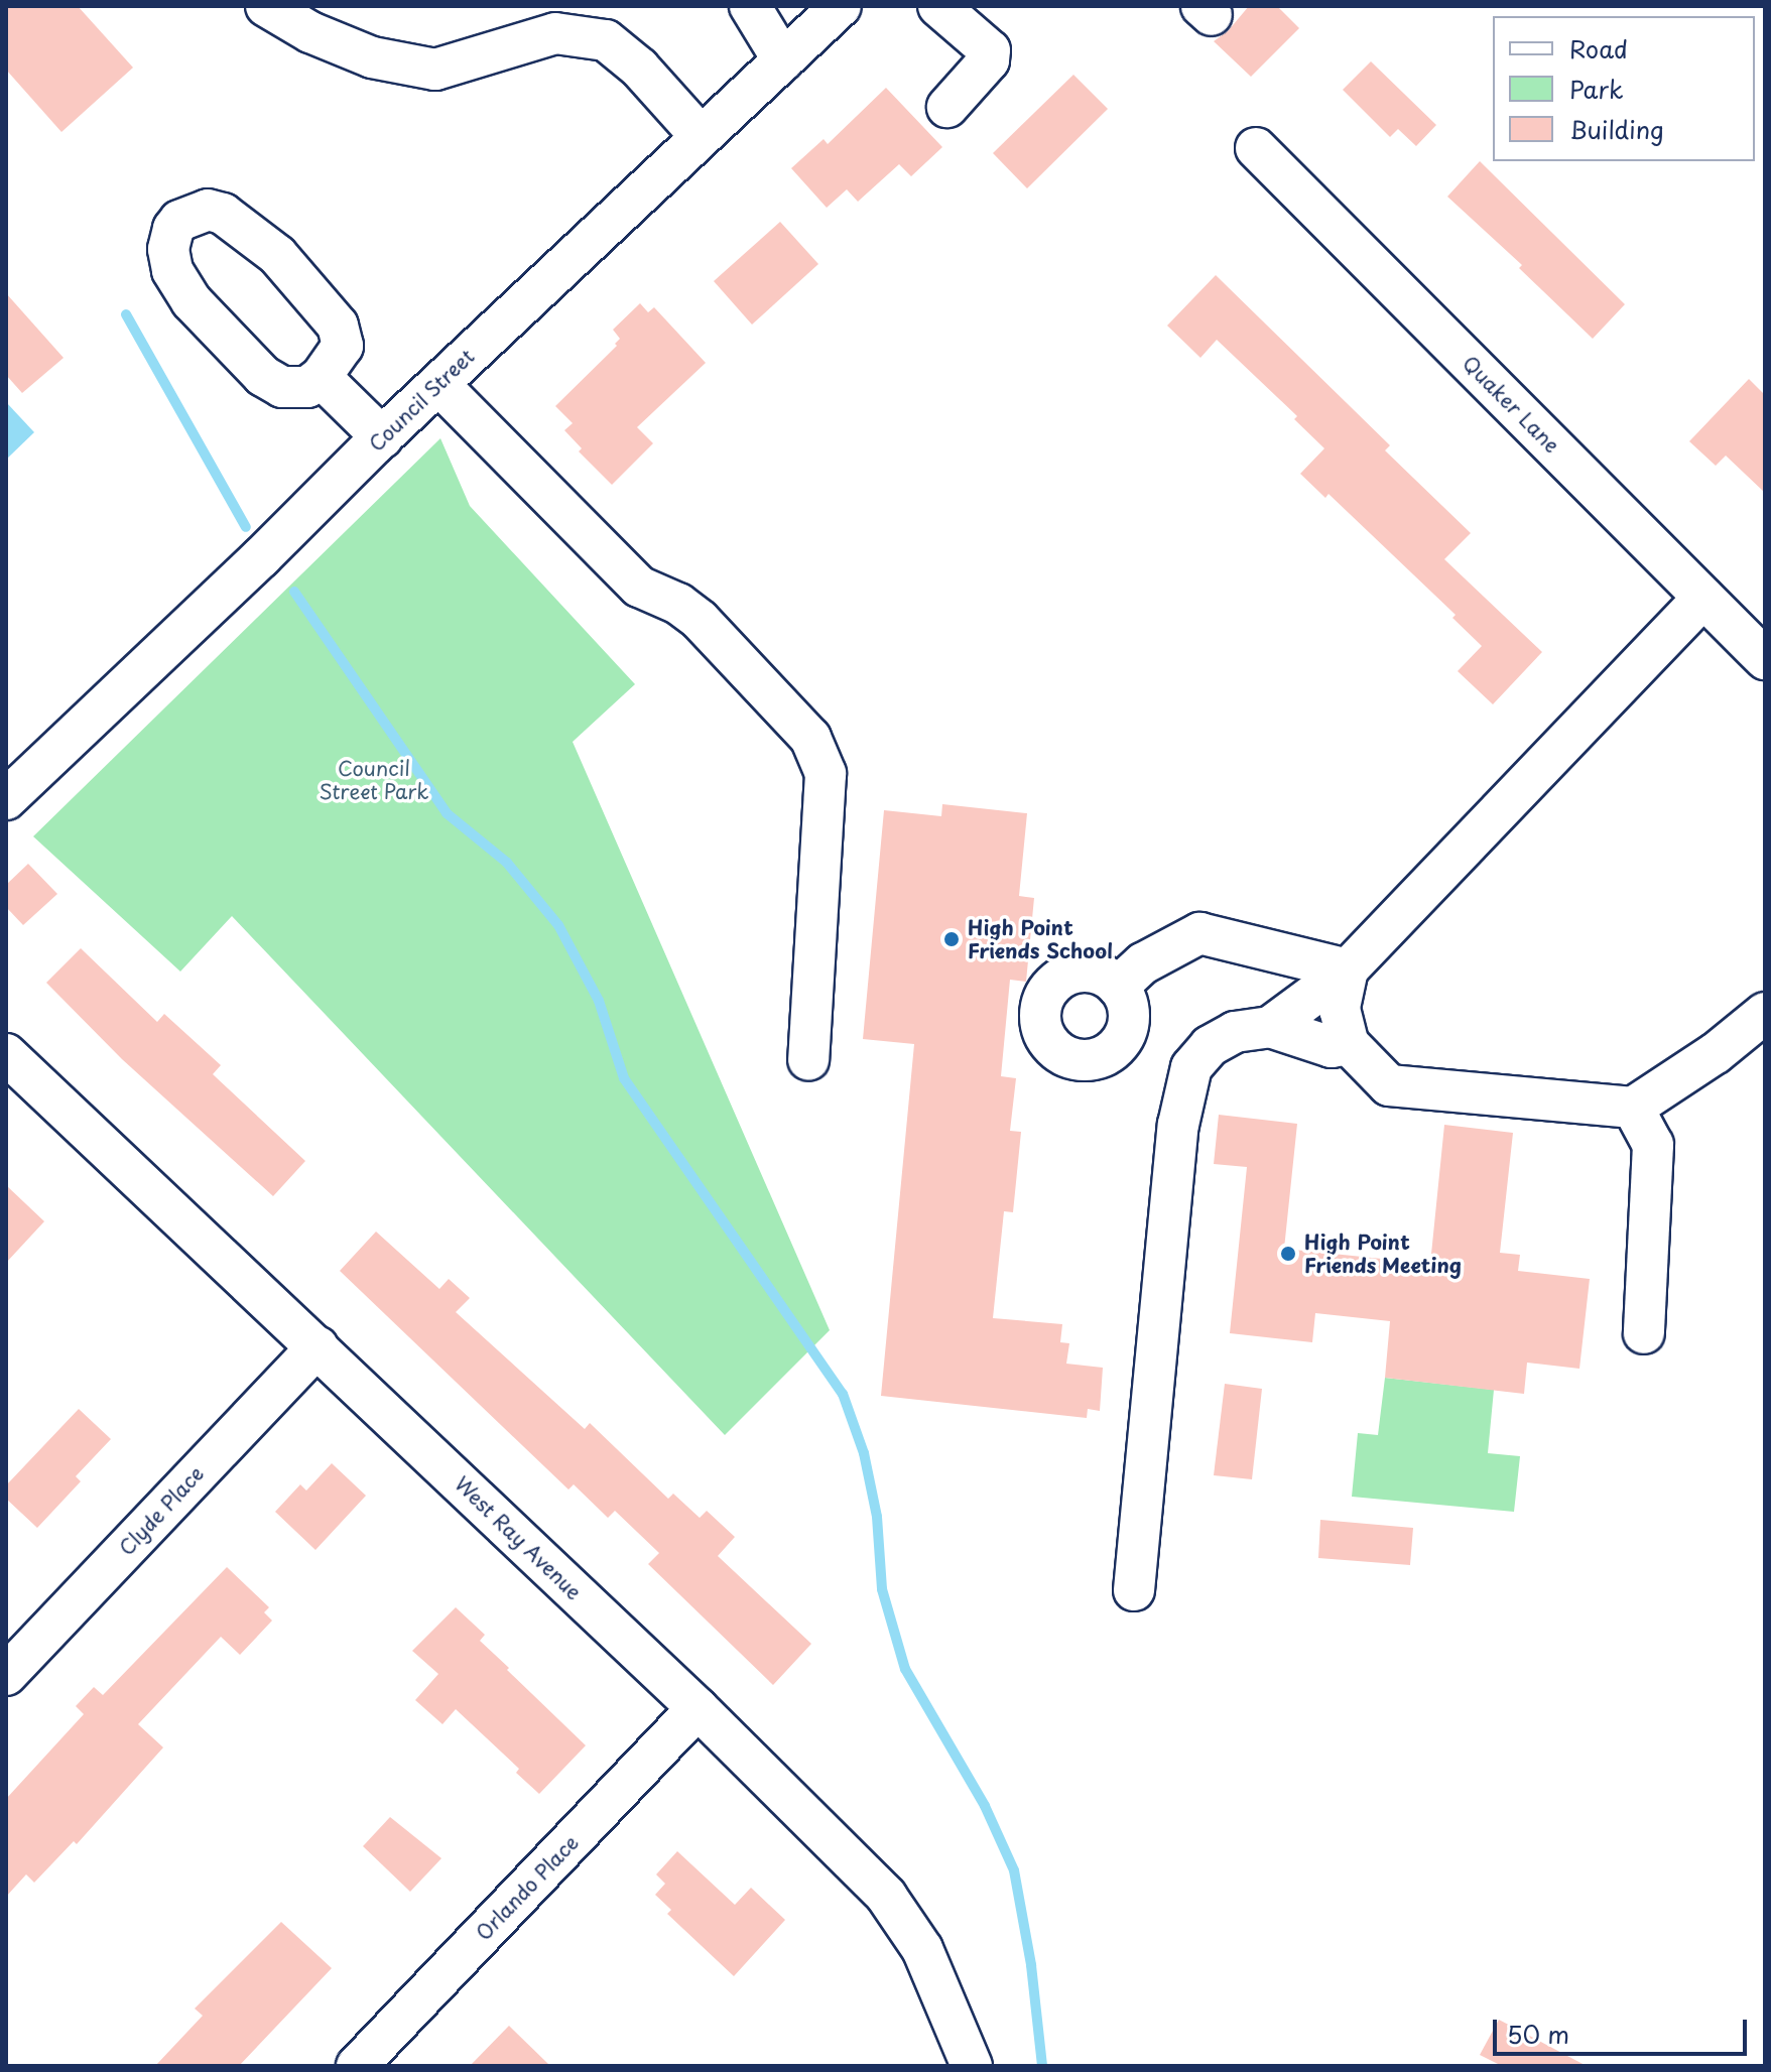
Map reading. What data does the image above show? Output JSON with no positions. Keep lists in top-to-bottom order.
{
  "streets": {
    "street": [
      "Council Street",
      "Quaker Lane",
      "Clyde Place",
      "West Ray Avenue",
      "Orlando Place"
    ]
  },
  "crossings": [
    ["Clyde Place", "West Ray Avenue"],
    ["West Ray Avenue", "Orlando Place"]
  ],
  "parks": ["Council Street Park"],
  "places": ["High Point Friends School", "High Point Friends Meeting"],
  "legend": ["Road", "Park", "Building"],
  "scale_bar": "50 m"
}
